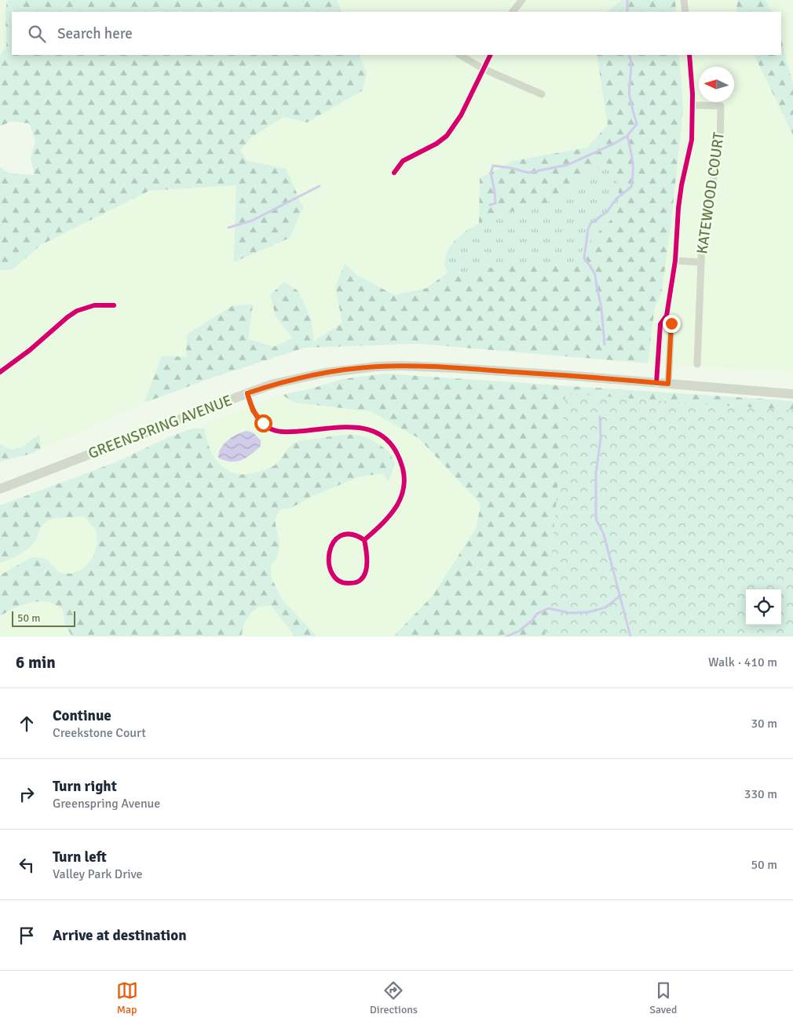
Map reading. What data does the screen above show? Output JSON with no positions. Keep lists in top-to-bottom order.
{
  "streets": {
    "main road": ["GREENSPRING AVENUE"],
    "street": ["KATEWOOD COURT"]
  },
  "scale_bar": "50 m",
  "north": "left",
  "page": {
    "search": "Search here",
    "scale": "50 m",
    "heading": ["6 min", "Walk · 410 m"],
    "list": [
      ["Continue", "Creekstone Court", "30 m"],
      ["Turn right", "Greenspring Avenue", "330 m"],
      ["Turn left", "Valley Park Drive", "50 m"],
      "Arrive at destination"
    ],
    "nav": ["Map", "Directions", "Saved"]
  }
}
